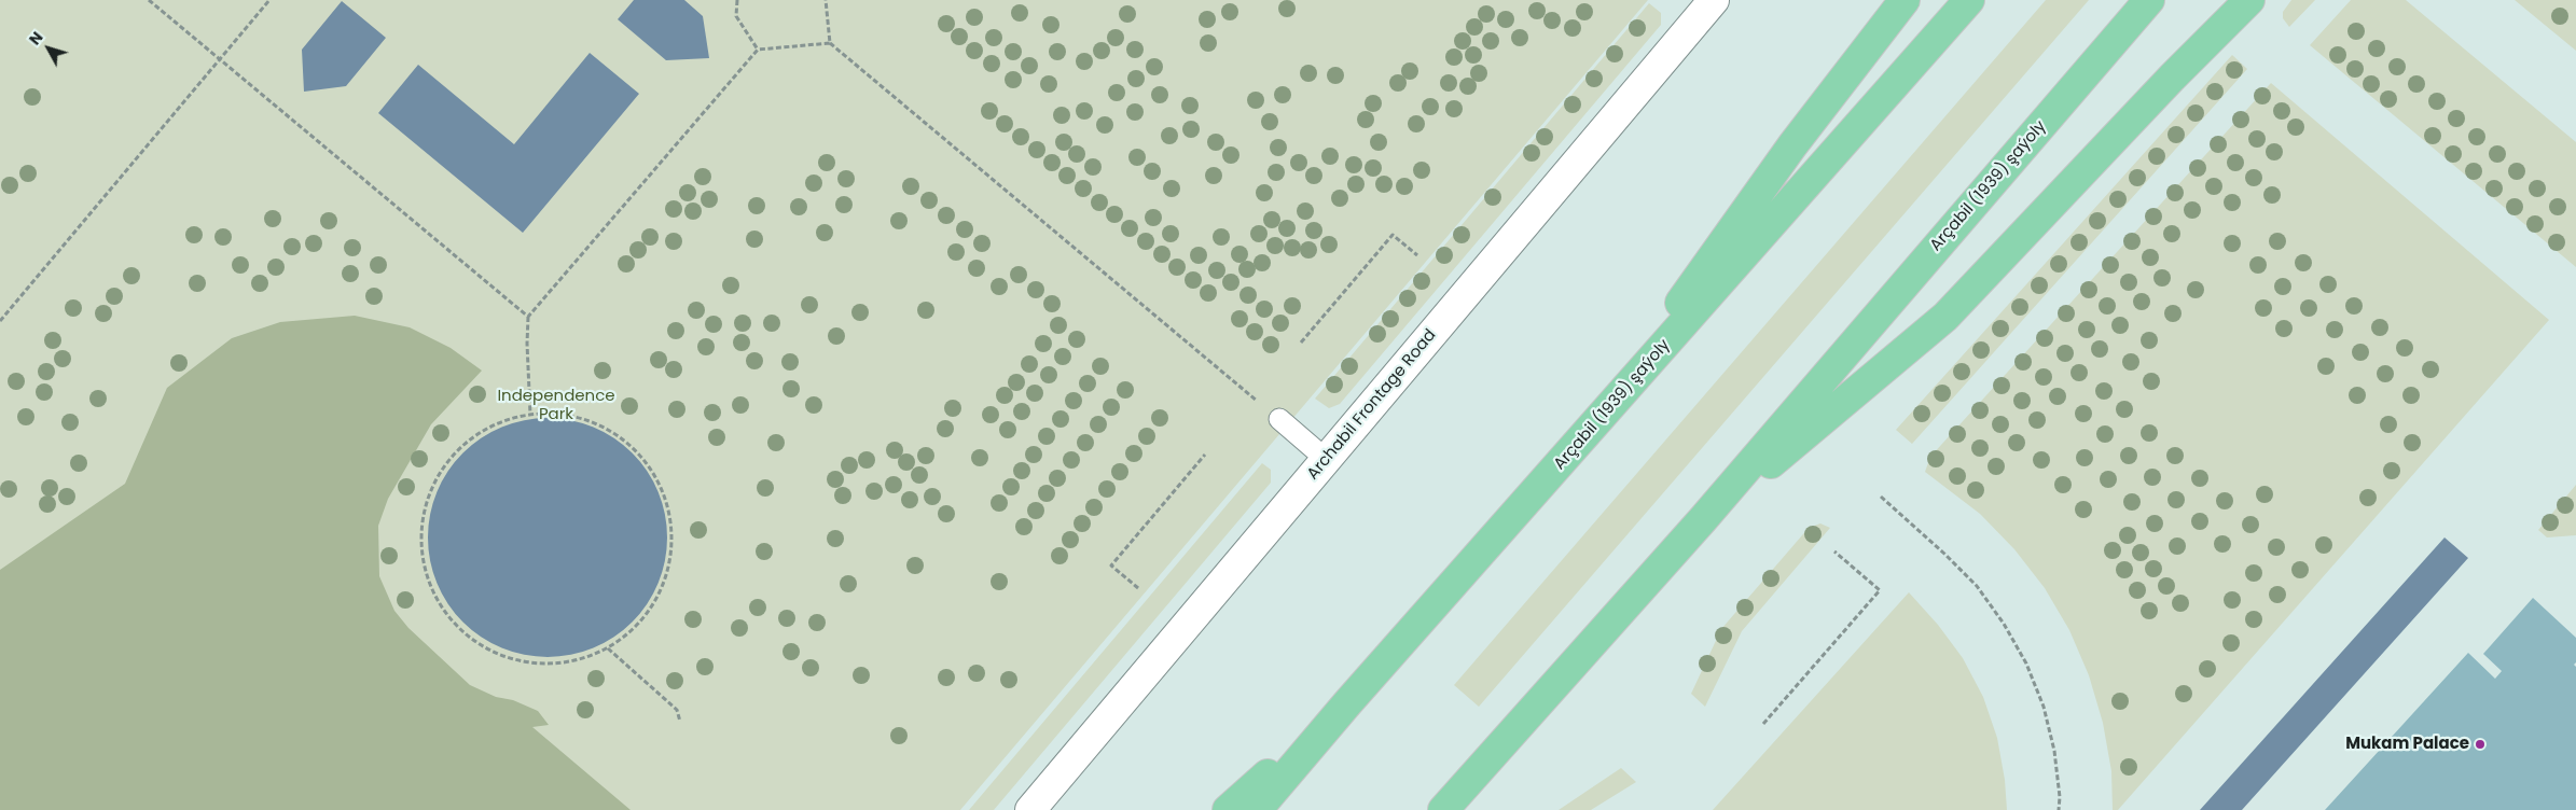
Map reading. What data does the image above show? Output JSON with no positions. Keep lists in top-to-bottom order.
{
  "streets": {
    "main road": ["Arçabil (1939) şaýoly"],
    "street": ["Archabil Frontage Road"]
  },
  "parks": ["Independence Park"],
  "places": ["Mukam Palace"],
  "north": "top left"
}
